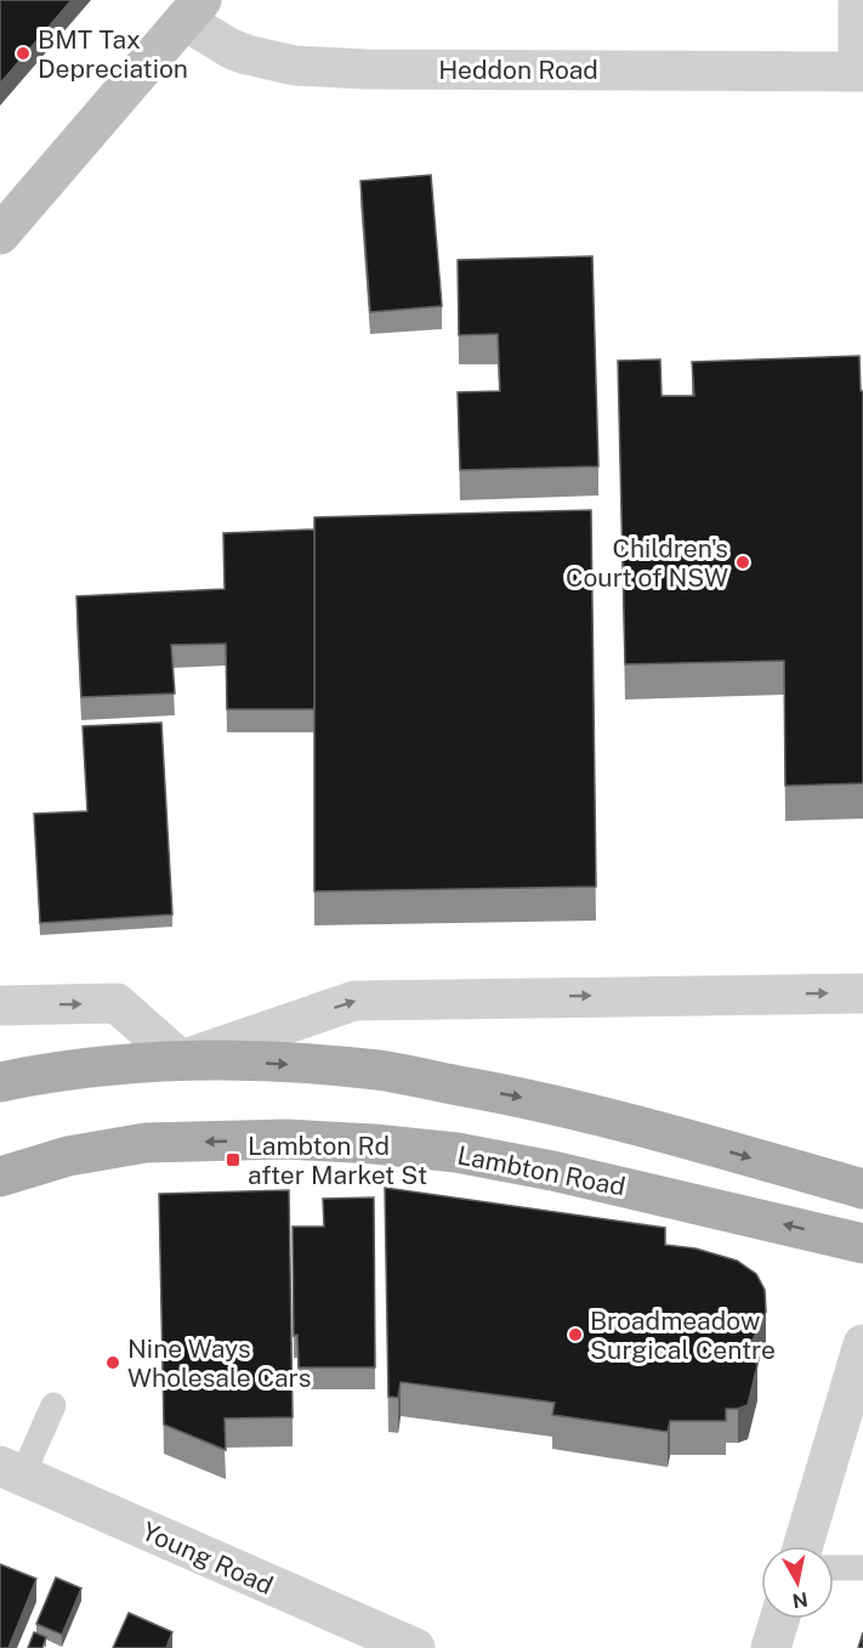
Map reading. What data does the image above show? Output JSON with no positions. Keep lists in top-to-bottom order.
{
  "streets": {
    "main road": ["Lambton Road"],
    "street": ["Heddon Road", "Young Road"]
  },
  "places": {
    "other": [
      "BMT Tax Depreciation",
      "Children's Court of NSW",
      "Broadmeadow Surgical Centre",
      "Nine Ways Wholesale Cars"
    ],
    "transit": ["Lambton Rd after Market St"]
  },
  "north": "bottom"
}
